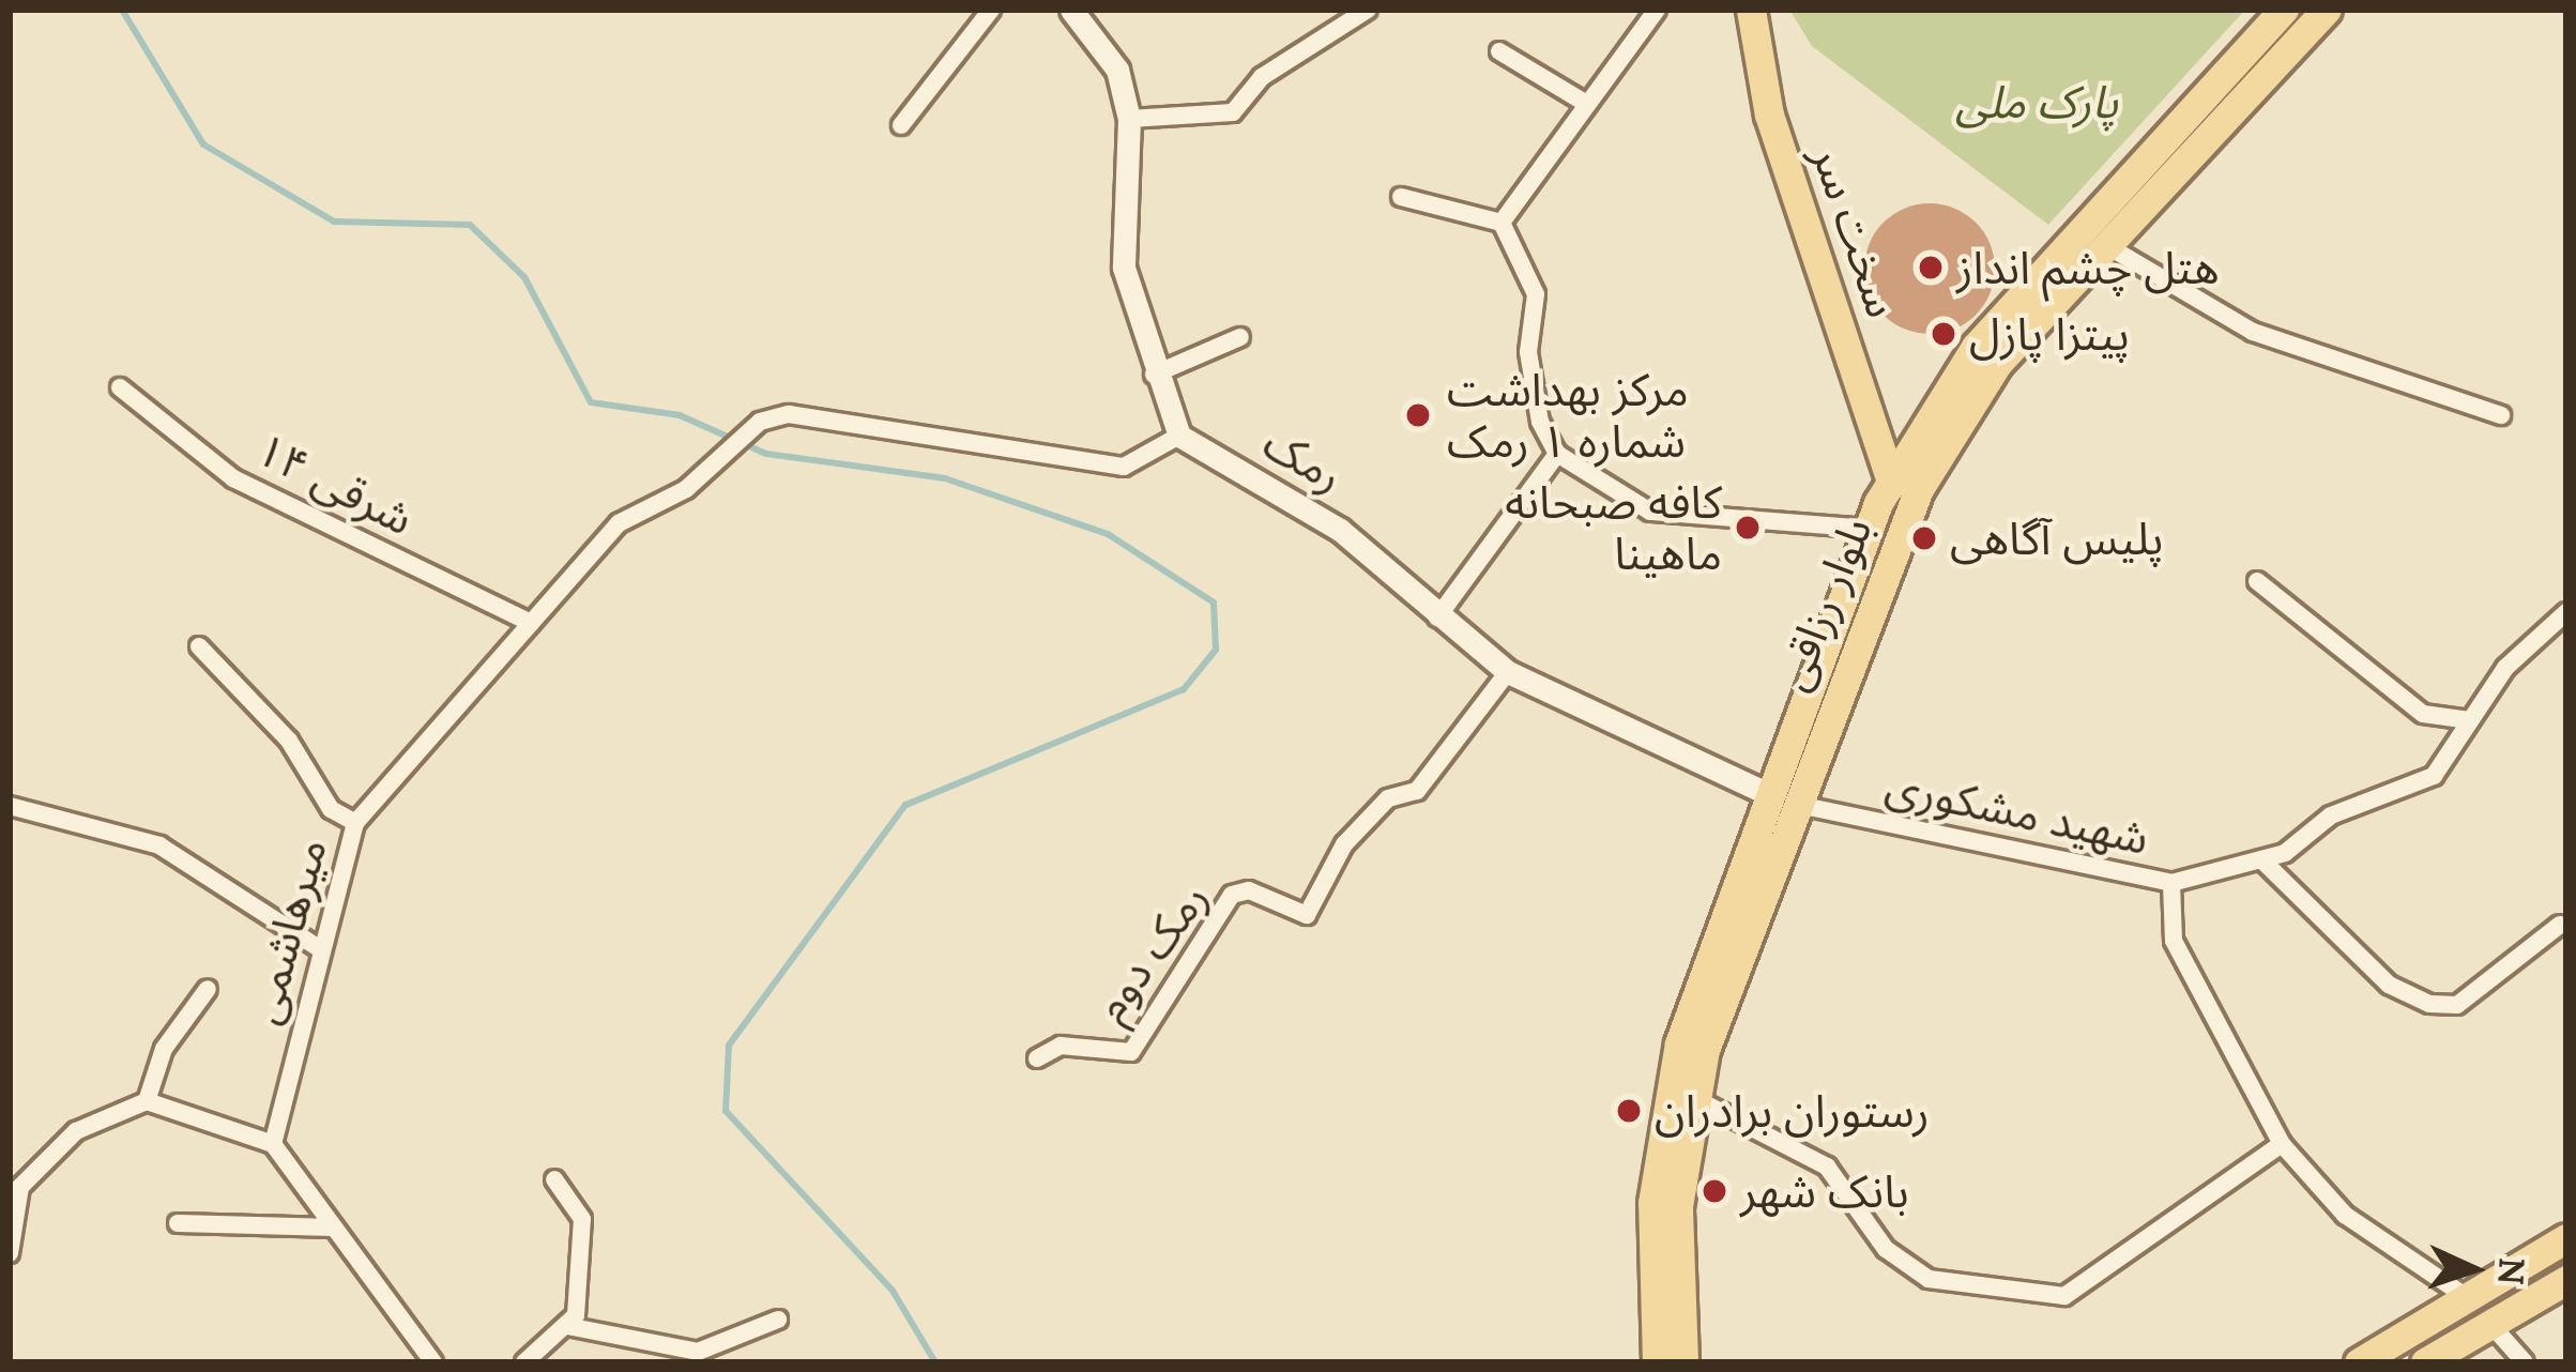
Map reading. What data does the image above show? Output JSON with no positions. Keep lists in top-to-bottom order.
{
  "streets": {
    "main road": ["سخت سر", "بلوار رزاقی"],
    "street": [
      "رمک",
      "شرقی ۱۴",
      "شهید مشکوری",
      "میرهاشمی",
      "رمک دوم"
    ]
  },
  "crossings": [
    ["سخت سر", "بلوار رزاقی"],
    ["رمک", "بلوار رزاقی"],
    ["رمک", "شهید مشکوری"],
    ["رمک", "میرهاشمی"],
    ["رمک", "رمک دوم"],
    ["شرقی ۱۴", "میرهاشمی"],
    ["بلوار رزاقی", "شهید مشکوری"]
  ],
  "parks": ["پارک ملی"],
  "places": [
    "هتل چشم انداز",
    "پیتزا پازل",
    "مرکز بهداشت شماره ۱ رمک",
    "کافه صبحانه ماهینا",
    "پلیس آگاهی",
    "رستوران برادران",
    "بانک شهر"
  ],
  "north": "right"
}
